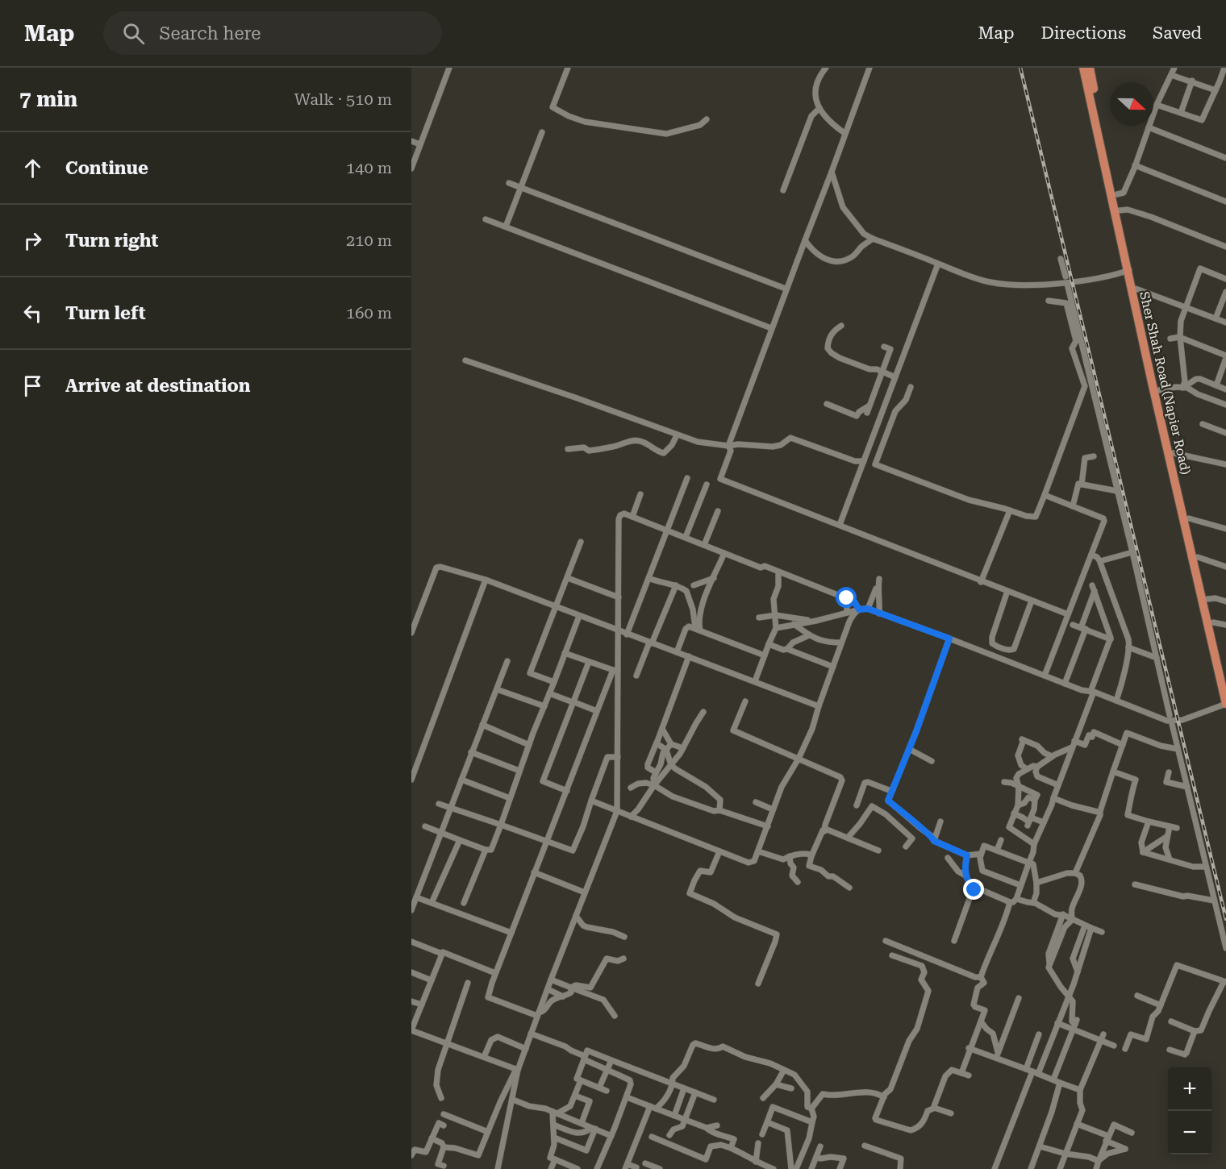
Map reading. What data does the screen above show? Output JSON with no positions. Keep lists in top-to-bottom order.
{
  "streets": {
    "main road": ["Sher Shah Road (Napier Road)"]
  },
  "north": "right",
  "page": {
    "header": "Map",
    "search": "Search here",
    "nav": ["Map", "Directions", "Saved"],
    "heading": ["7 min", "Walk · 510 m"],
    "list": [
      ["Continue", "140 m"],
      ["Turn right", "210 m"],
      ["Turn left", "160 m"],
      "Arrive at destination"
    ],
    "map_buttons": ["+", "−"]
  }
}
